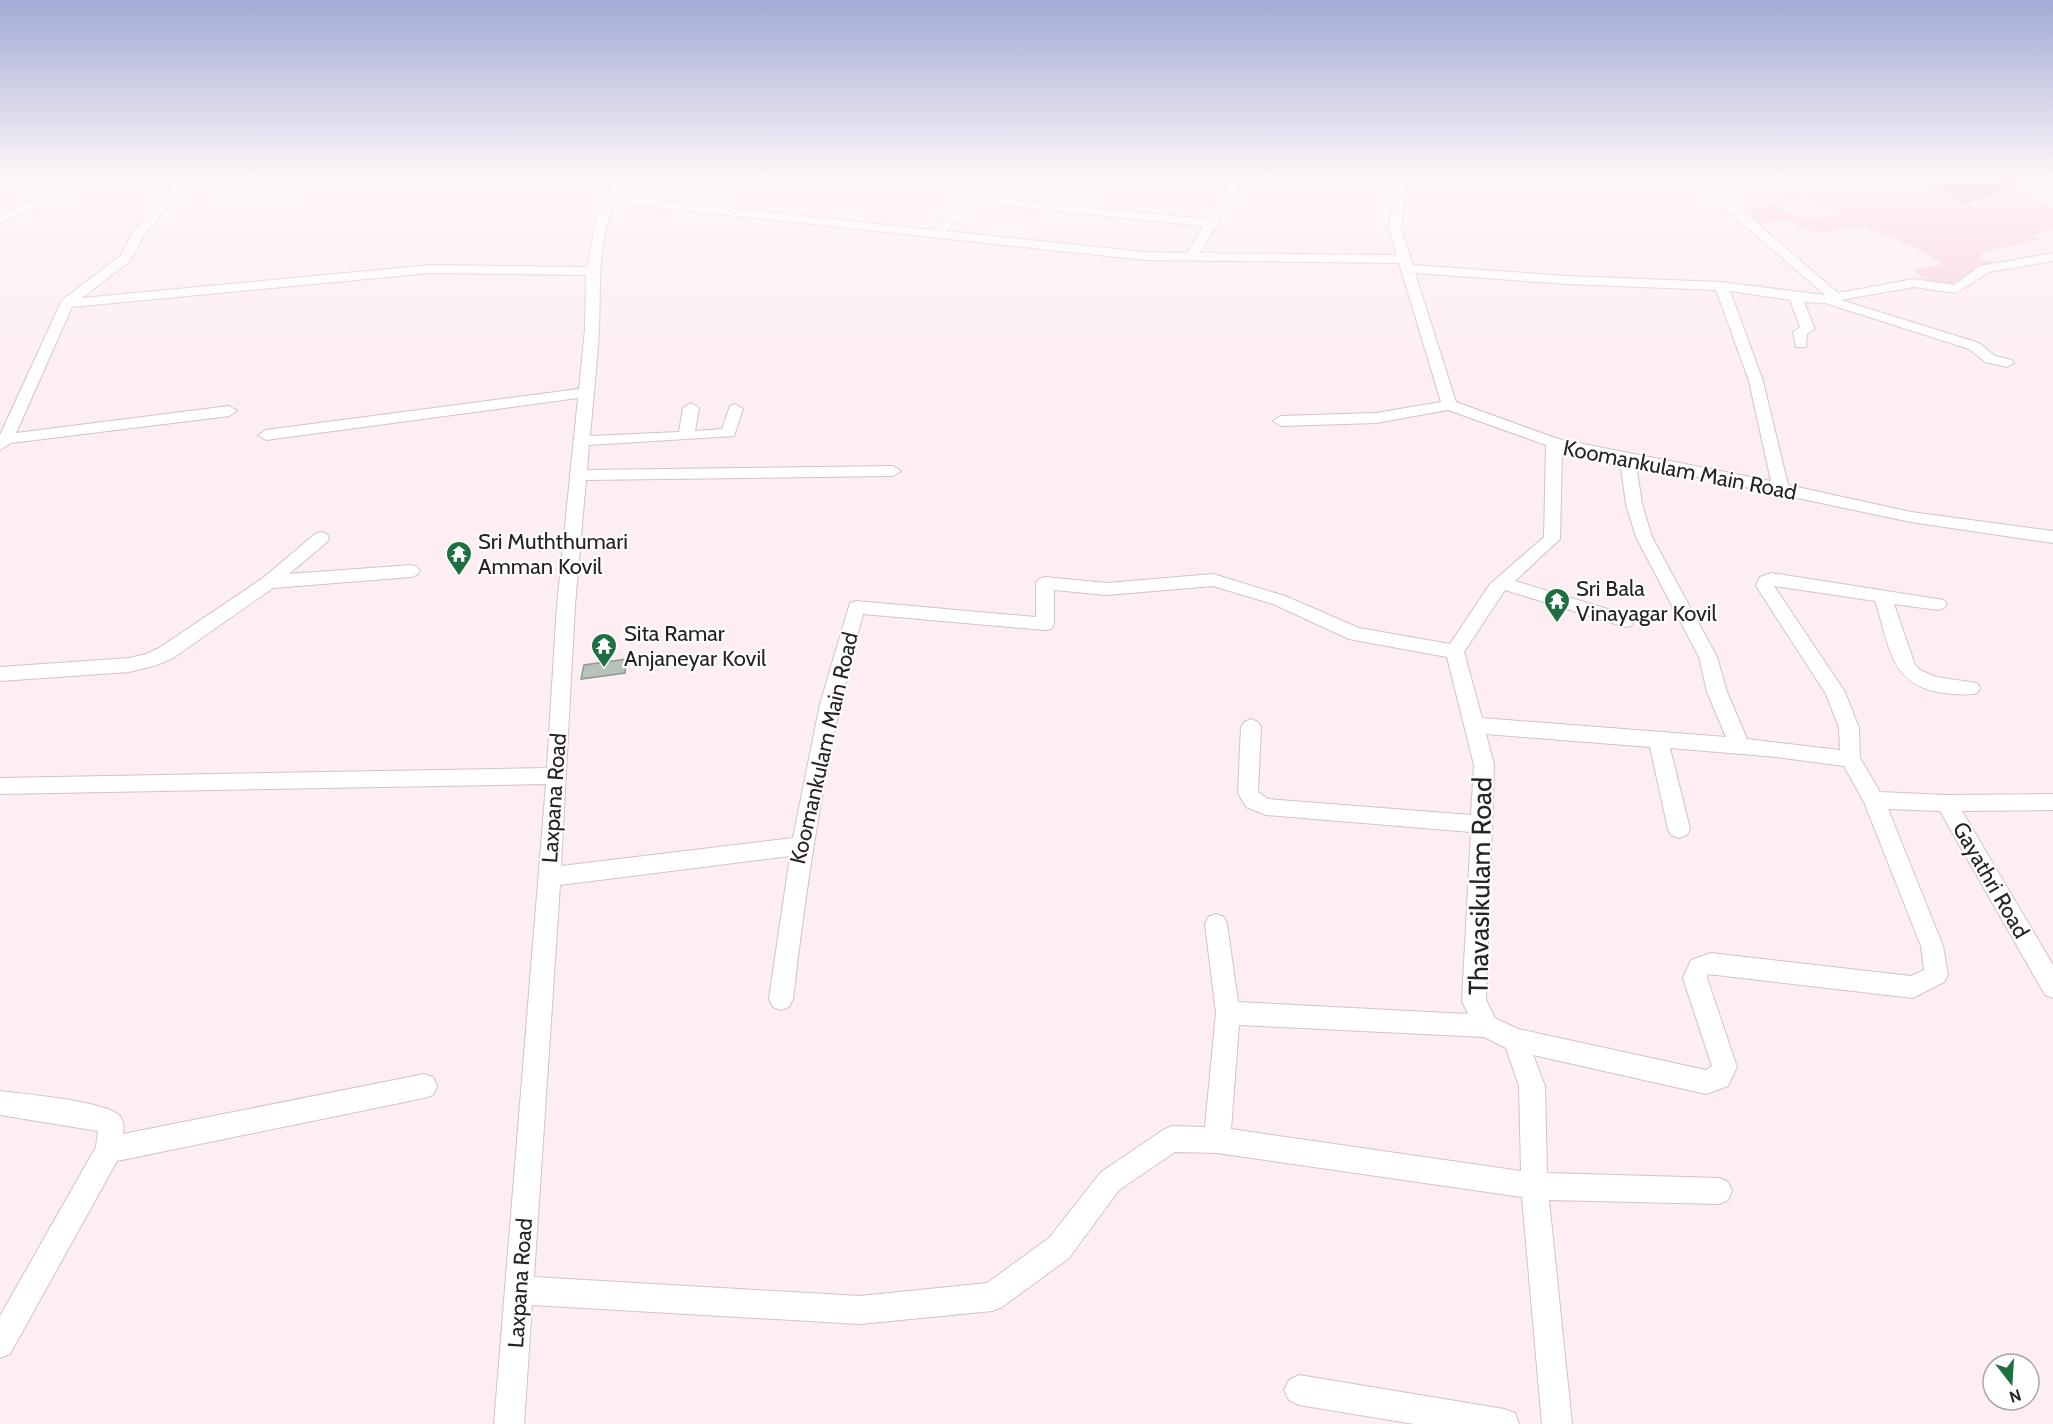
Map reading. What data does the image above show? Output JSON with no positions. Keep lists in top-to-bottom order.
{
  "streets": {
    "street": [
      "Koomankulam Main Road",
      "Laxpana Road",
      "Gayathri Road",
      "Thavasikulam Road"
    ]
  },
  "crossings": [
    ["Koomankulam Main Road", "Thavasikulam Road"]
  ],
  "places": {
    "temple": ["Sri Muththumari Amman Kovil", "Sri Bala Vinayagar Kovil", "Sita Ramar Anjaneyar Kovil"]
  },
  "north": "bottom"
}
